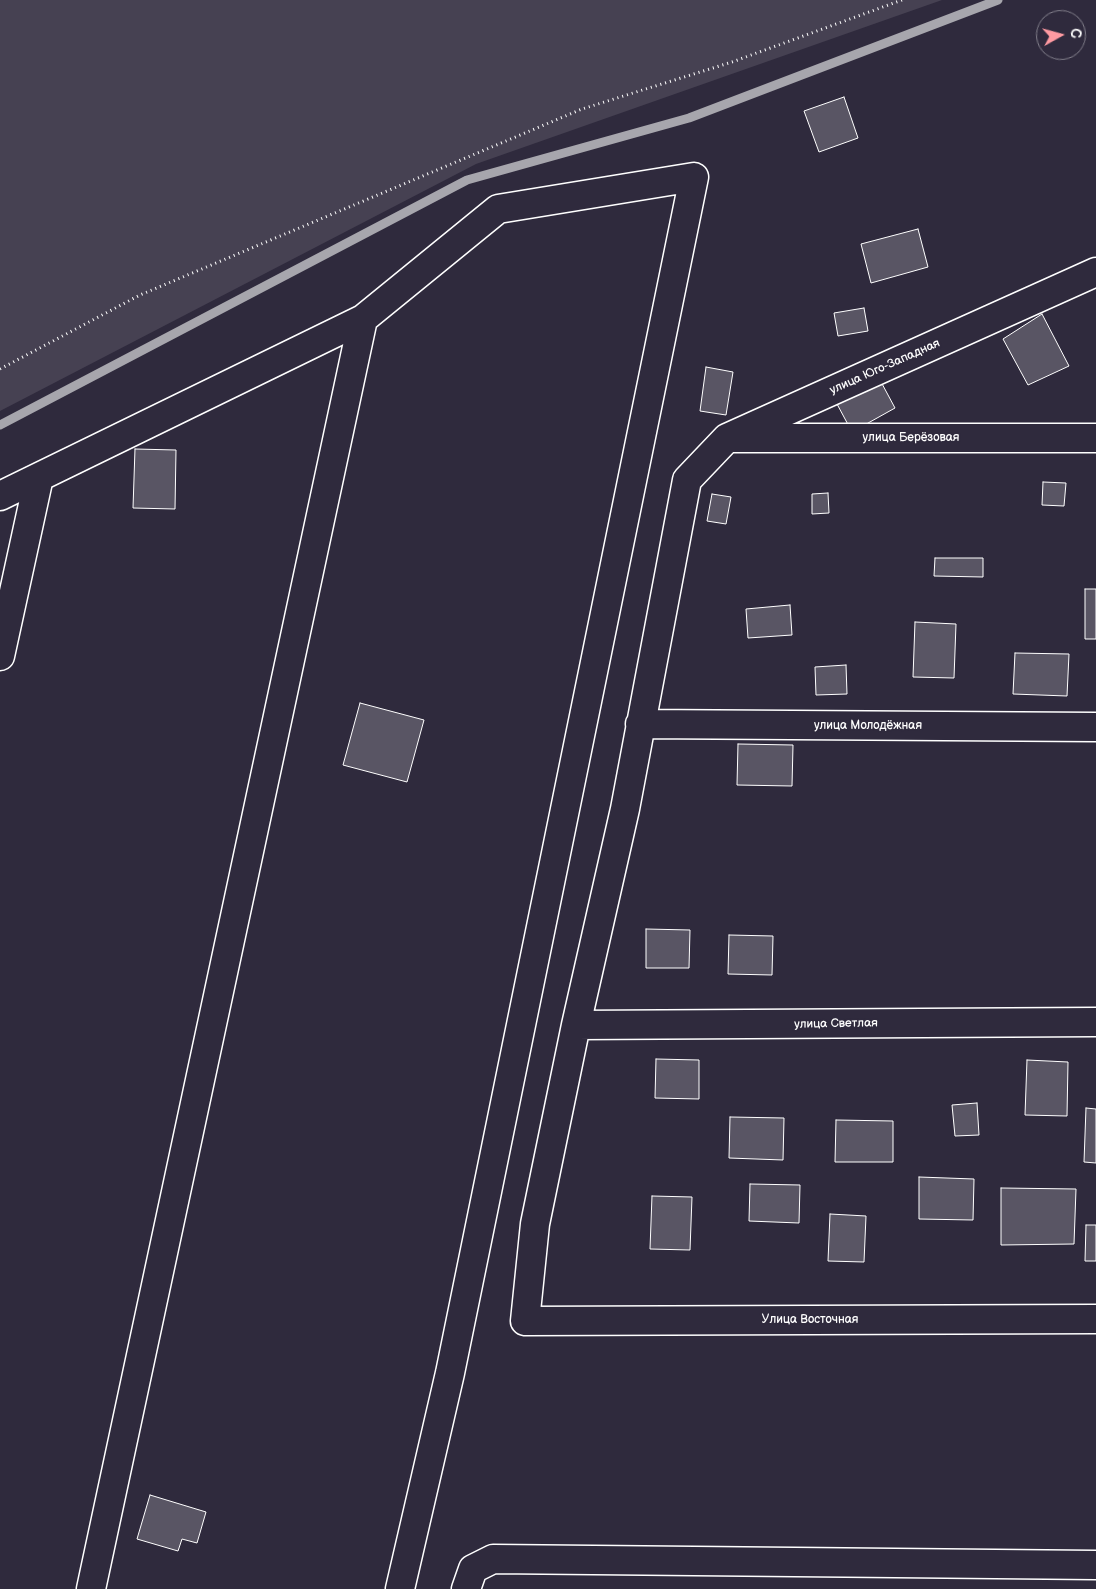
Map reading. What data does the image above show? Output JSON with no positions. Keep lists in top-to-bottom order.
{
  "streets": {
    "street": [
      "улица Юго-Западная",
      "улица Берёзовая",
      "улица Молодёжная",
      "улица Светлая",
      "Улица Восточная"
    ]
  },
  "crossings": [
    ["улица Юго-Западная", "улица Берёзовая"],
    ["улица Юго-Западная", "улица Молодёжная"],
    ["улица Светлая", "Улица Восточная"]
  ],
  "north": "right"
}
